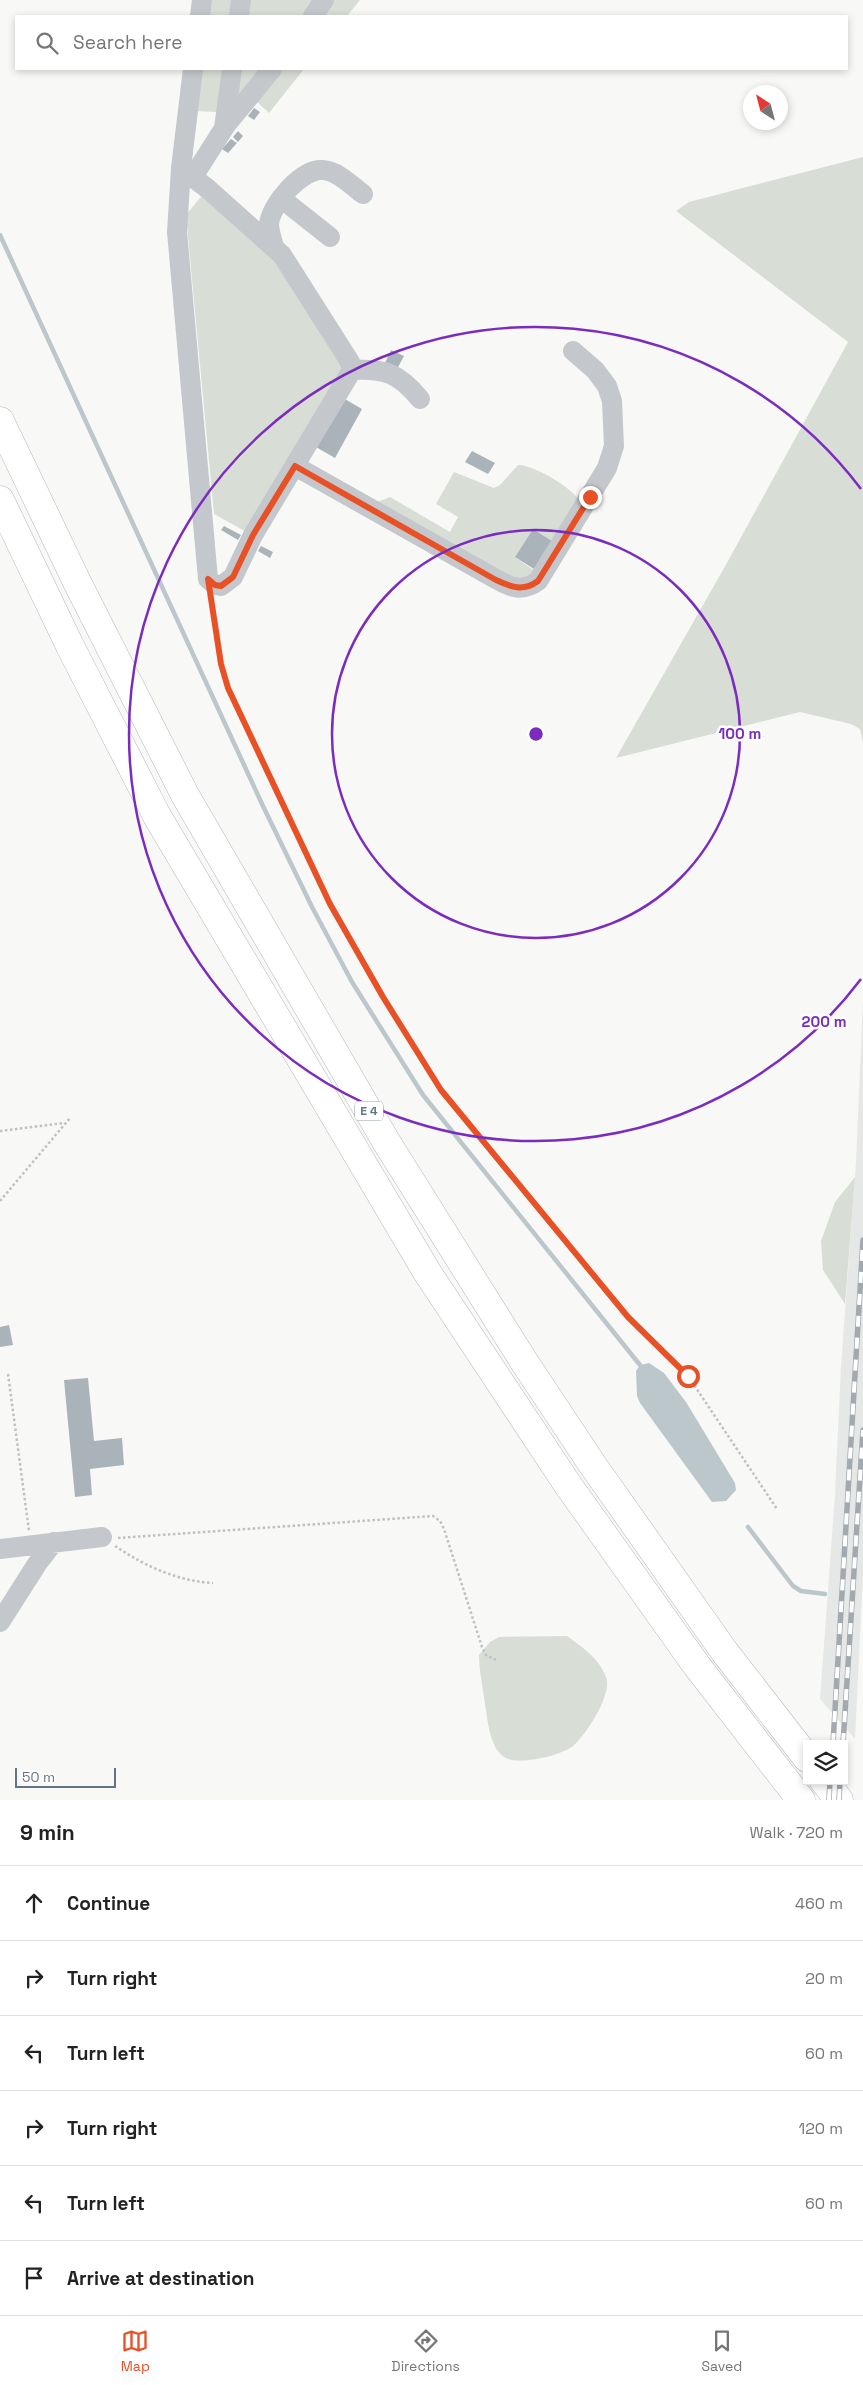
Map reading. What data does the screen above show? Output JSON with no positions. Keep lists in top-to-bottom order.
{
  "streets": {
    "highway": ["E 4"]
  },
  "scale_bar": "50 m",
  "north": "top left",
  "page": {
    "search": "Search here",
    "scale": "50 m",
    "heading": ["9 min", "Walk · 720 m"],
    "list": [
      ["Continue", "460 m"],
      ["Turn right", "20 m"],
      ["Turn left", "60 m"],
      ["Turn right", "120 m"],
      ["Turn left", "60 m"],
      "Arrive at destination"
    ],
    "nav": ["Map", "Directions", "Saved"]
  },
  "rings": ["100 m", "200 m"]
}
